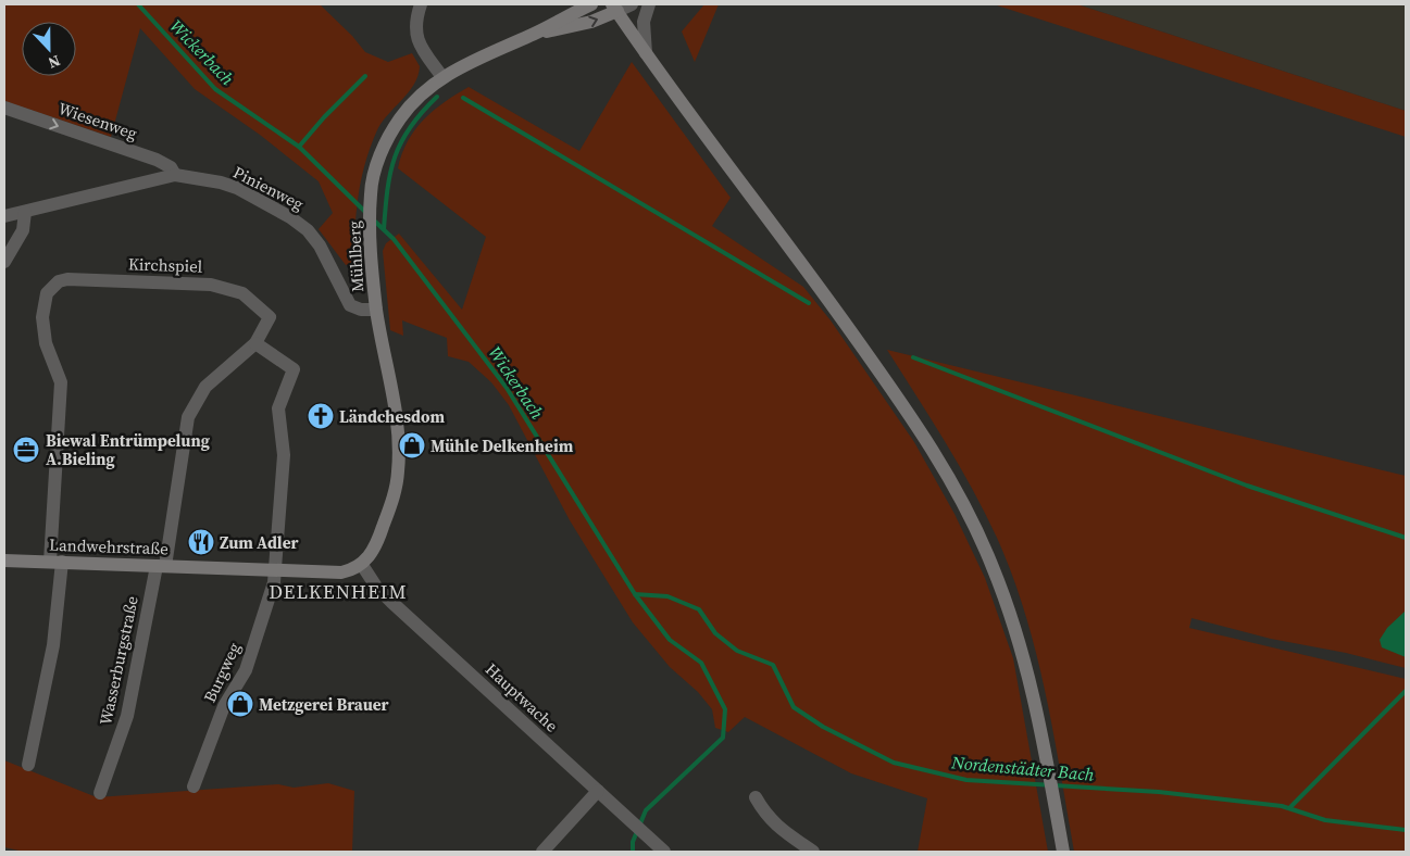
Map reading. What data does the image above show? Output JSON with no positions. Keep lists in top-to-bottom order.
{
  "streets": {
    "main road": ["Mühlberg", "Landwehrstraße"],
    "street": [
      "Wiesenweg",
      "Pinienweg",
      "Kirchspiel",
      "Wasserburgstraße",
      "Burgweg",
      "Hauptwache"
    ]
  },
  "crossings": [
    ["Wiesenweg", "Pinienweg"],
    ["Pinienweg", "Mühlberg"],
    ["Mühlberg", "Landwehrstraße"],
    ["Mühlberg", "Hauptwache"],
    ["Kirchspiel", "Landwehrstraße"],
    ["Kirchspiel", "Wasserburgstraße"],
    ["Kirchspiel", "Burgweg"],
    ["Landwehrstraße", "Wasserburgstraße"],
    ["Landwehrstraße", "Burgweg"],
    ["Landwehrstraße", "Hauptwache"]
  ],
  "one_way": ["Wiesenweg"],
  "districts": ["DELKENHEIM"],
  "water": ["Wickerbach", "Nordenstädter Bach"],
  "places": {
    "church": ["Ländchesdom"],
    "shop": ["Mühle Delkenheim", "Metzgerei Brauer"],
    "office": ["Biewal Entrümpelung A.Bieling"],
    "restaurant": ["Zum Adler"]
  },
  "north": "bottom"
}
